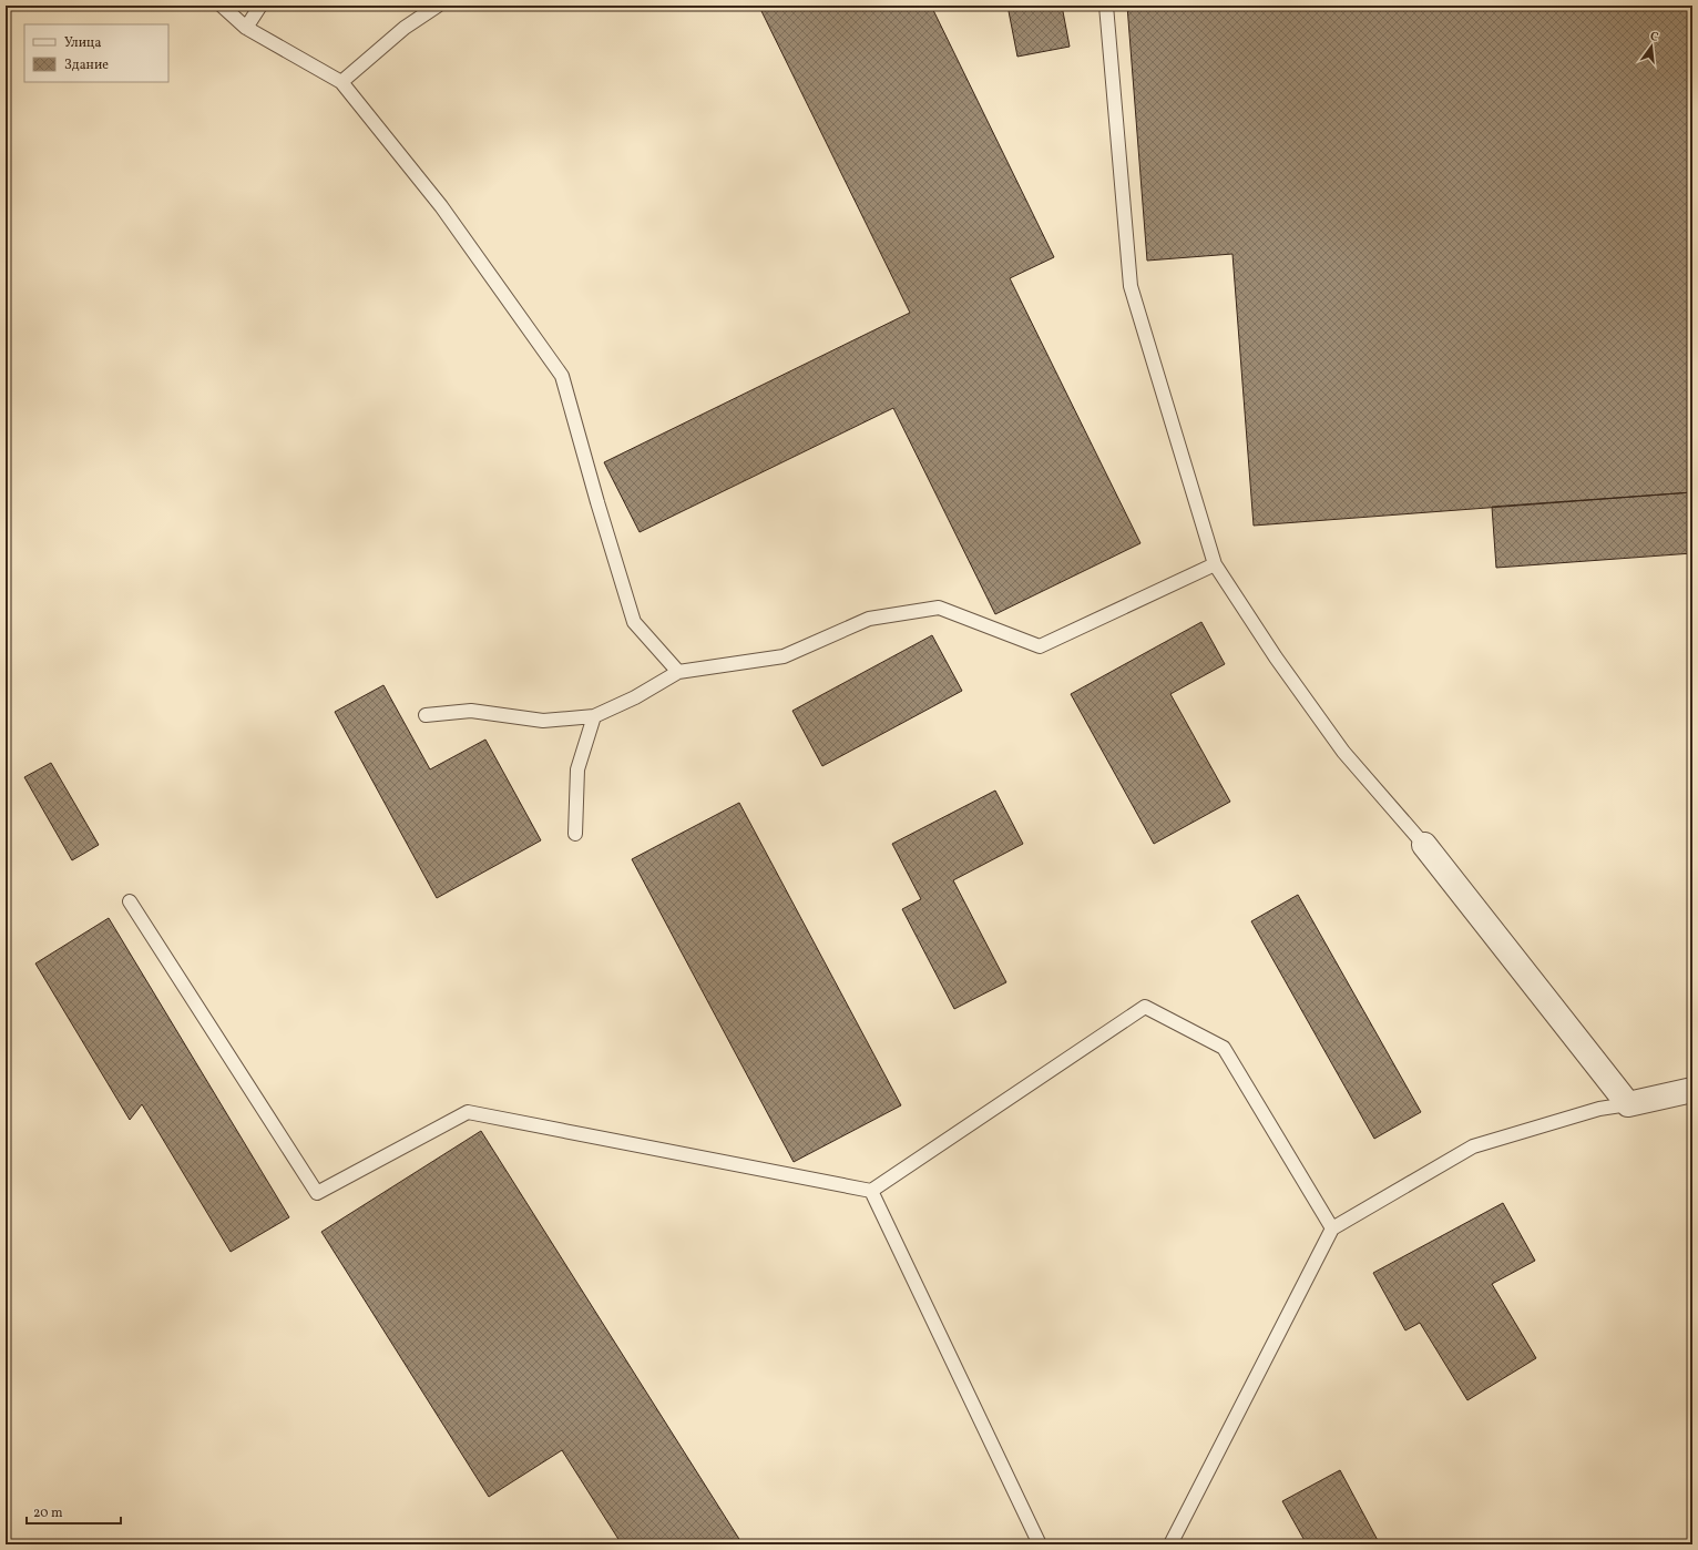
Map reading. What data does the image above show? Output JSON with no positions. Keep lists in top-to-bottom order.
{
  "legend": ["Улица", "Здание"],
  "scale_bar": "20 m",
  "north": "top"
}
